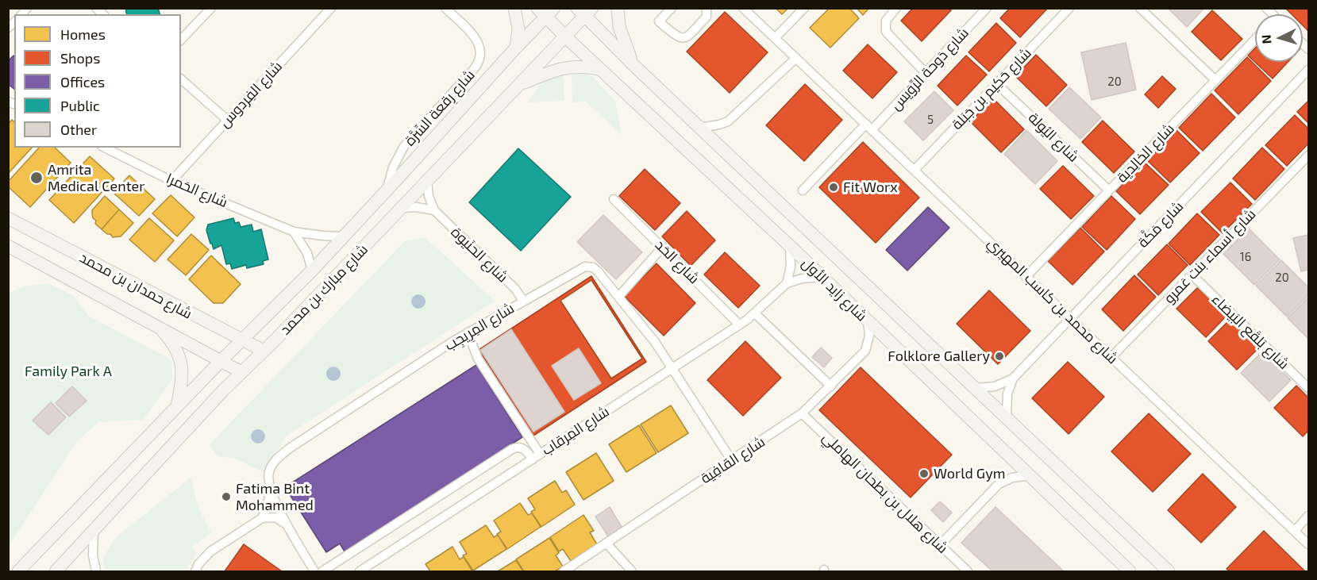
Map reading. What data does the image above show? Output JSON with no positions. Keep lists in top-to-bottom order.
{
  "streets": {
    "main road": ["شارع حمدان بن محمد", "شارع مبارك بن محمد", "شارع زايد الأول"],
    "street": [
      "شارع دَوحة الرِّوَيس",
      "شارع حَكِيم بن جَبَلة",
      "شارع الفِردوس",
      "شارع رِقعة السِّرَّة",
      "شارع اليُولة",
      "شارع الخالِدية",
      "شارع الحَمرا",
      "شارع مَكَّة",
      "شارع الحنَيوة",
      "شارع أسماء بنت عَمرو",
      "شارع الحَد",
      "شارع محمد بن كاسب المهيري",
      "شارع المِرِيجِب",
      "شارع بَلقَع البَيضاء",
      "شارع المِرقاب",
      "شارع القافِية",
      "شارع هلال بن بطحان الهاملي"
    ]
  },
  "crossings": [
    ["شارع دَوحة الرِّوَيس", "شارع محمد بن كاسب المهيري"],
    ["شارع حَكِيم بن جَبَلة", "شارع اليُولة"],
    ["شارع حَكِيم بن جَبَلة", "شارع محمد بن كاسب المهيري"],
    ["شارع الفِردوس", "شارع الحَمرا"],
    ["شارع رِقعة السِّرَّة", "شارع مبارك بن محمد"],
    ["شارع اليُولة", "شارع الخالِدية"],
    ["شارع الخالِدية", "شارع محمد بن كاسب المهيري"],
    ["شارع الحَمرا", "شارع مبارك بن محمد"],
    ["شارع مَكَّة", "شارع زايد الأول"],
    ["شارع مَكَّة", "شارع محمد بن كاسب المهيري"],
    ["شارع الحنَيوة", "شارع المِرِيجِب"],
    ["شارع أسماء بنت عَمرو", "شارع محمد بن كاسب المهيري"],
    ["شارع أسماء بنت عَمرو", "شارع بَلقَع البَيضاء"],
    ["شارع الحَد", "شارع المِرقاب"],
    ["شارع حمدان بن محمد", "شارع مبارك بن محمد"],
    ["شارع مبارك بن محمد", "شارع زايد الأول"],
    ["شارع زايد الأول", "شارع القافِية"],
    ["شارع المِرِيجِب", "شارع المِرقاب"],
    ["شارع المِرِيجِب", "شارع القافِية"],
    ["شارع القافِية", "شارع هلال بن بطحان الهاملي"]
  ],
  "parks": ["Family Park A"],
  "places": [
    "Amrita Medical Center",
    "Fit Worx",
    "Folklore Gallery",
    "World Gym",
    "Fatima Bint Mohammed"
  ],
  "house_numbers": [
    "20",
    "5",
    "16",
    "20"
  ],
  "legend": [
    "Homes",
    "Shops",
    "Offices",
    "Public",
    "Other"
  ],
  "north": "left"
}
